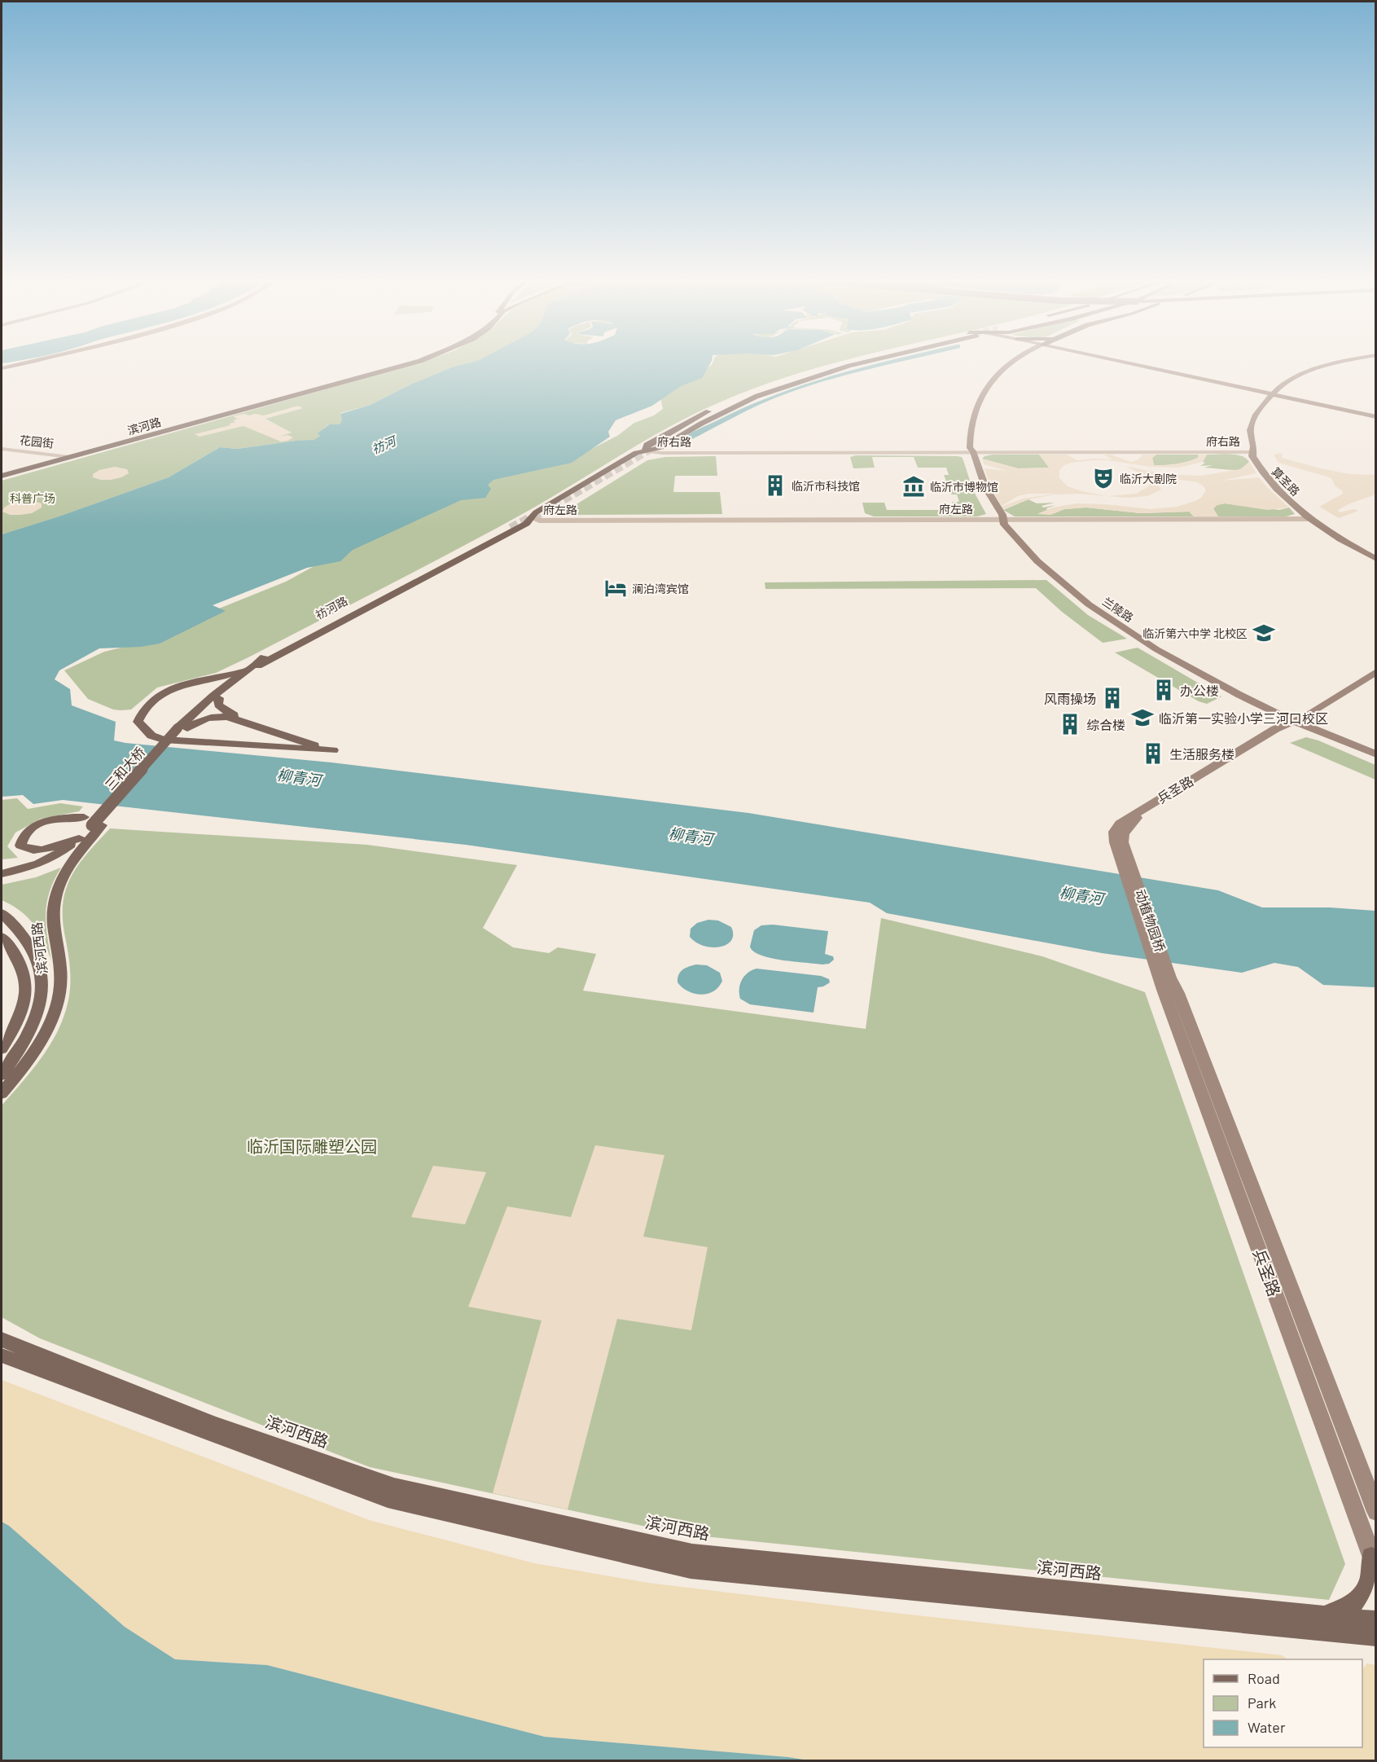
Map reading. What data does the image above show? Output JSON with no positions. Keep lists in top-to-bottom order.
{
  "streets": {
    "main road": [
      "滨河路",
      "算圣路",
      "祊河路",
      "兰陵路",
      "三和大桥",
      "兵圣路",
      "动植物园桥",
      "滨河西路"
    ],
    "street": ["府右路", "花园街", "府左路"]
  },
  "crossings": [
    ["滨河路", "花园街"],
    ["府右路", "算圣路"],
    ["府右路", "兰陵路"],
    ["算圣路", "府左路"],
    ["府左路", "兰陵路"],
    ["祊河路", "三和大桥"],
    ["兰陵路", "兵圣路"],
    ["三和大桥", "滨河西路"],
    ["兵圣路", "动植物园桥"]
  ],
  "water": ["祊河", "柳青河"],
  "parks": ["科普广场", "临沂国际雕塑公园"],
  "places": {
    "theatre": ["临沂大剧院"],
    "building": [
      "临沂市科技馆",
      "办公楼",
      "风雨操场",
      "综合楼",
      "生活服务楼"
    ],
    "museum": ["临沂市博物馆"],
    "hotel": ["澜泊湾宾馆"],
    "school or university": ["临沂第六中学 北校区", "临沂第一实验小学三河口校区"]
  },
  "legend": ["Road", "Park", "Water"]
}
